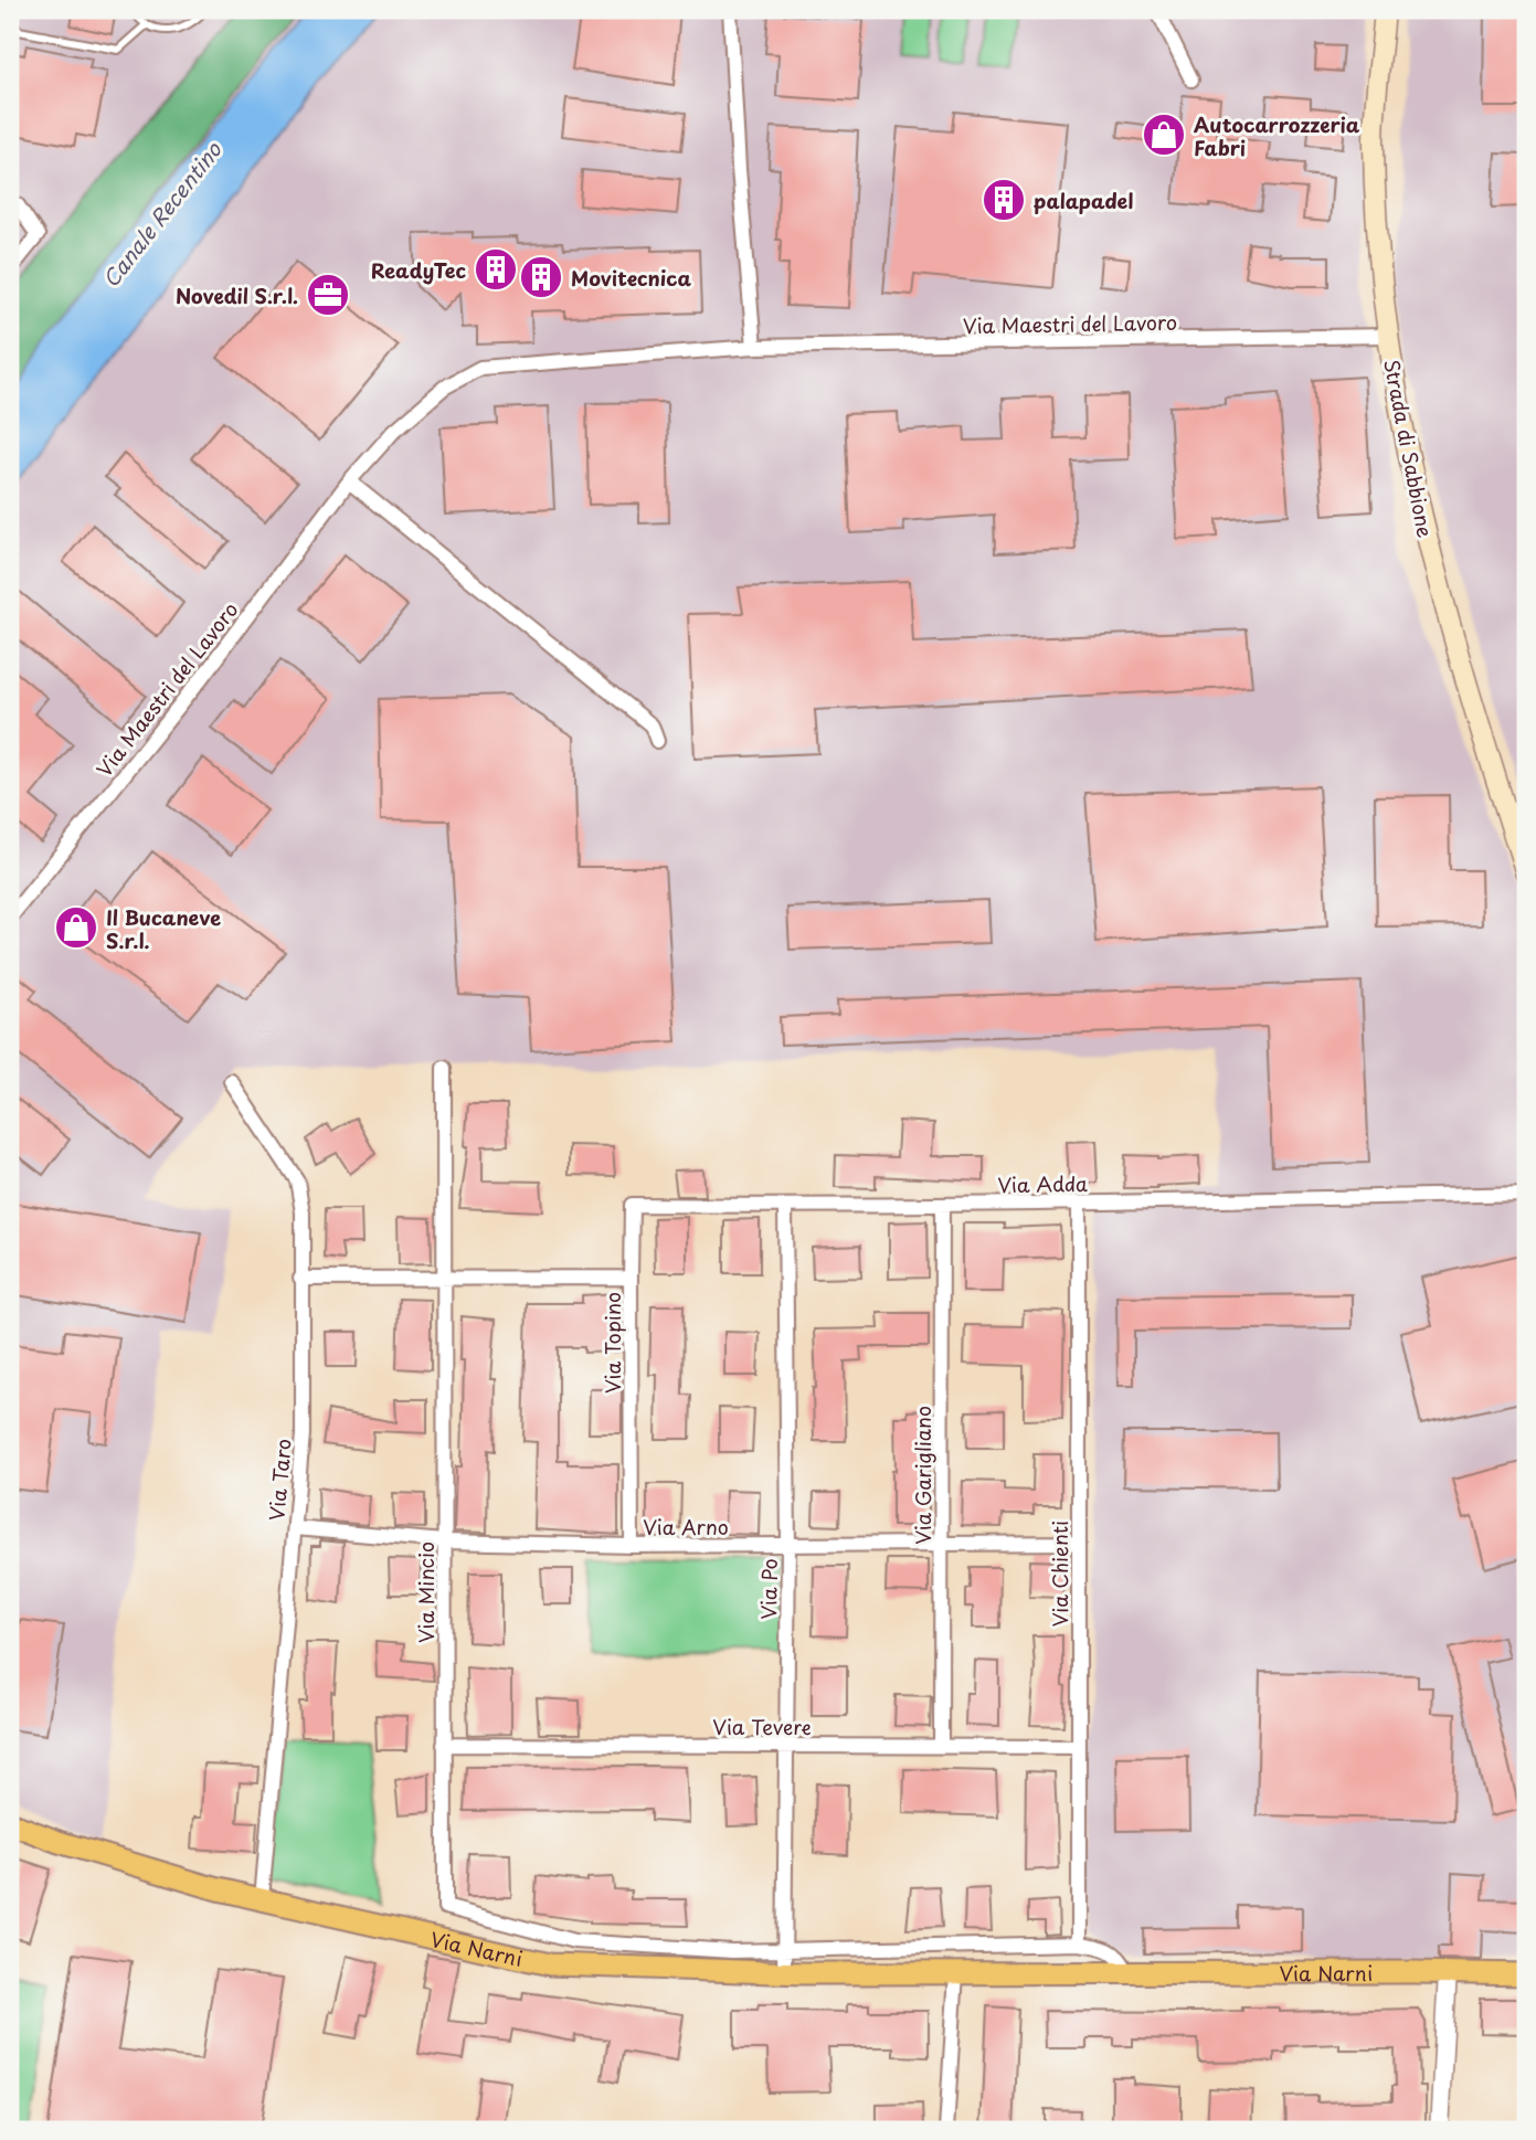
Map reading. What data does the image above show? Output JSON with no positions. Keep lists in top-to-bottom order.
{
  "streets": {
    "main road": ["Strada di Sabbione", "Via Narni"],
    "street": [
      "Via Maestri del Lavoro",
      "Via Adda",
      "Via Topino",
      "Via Garigliano",
      "Via Taro",
      "Via Arno",
      "Via Chienti",
      "Via Po",
      "Via Mincio",
      "Via Tevere"
    ]
  },
  "crossings": [
    ["Via Maestri del Lavoro", "Strada di Sabbione"],
    ["Via Adda", "Via Topino"],
    ["Via Adda", "Via Garigliano"],
    ["Via Adda", "Via Chienti"],
    ["Via Adda", "Via Po"],
    ["Via Topino", "Via Arno"],
    ["Via Topino", "Via Mincio"],
    ["Via Garigliano", "Via Arno"],
    ["Via Garigliano", "Via Tevere"],
    ["Via Taro", "Via Arno"],
    ["Via Taro", "Via Narni"],
    ["Via Arno", "Via Chienti"],
    ["Via Arno", "Via Po"],
    ["Via Arno", "Via Mincio"],
    ["Via Chienti", "Via Tevere"],
    ["Via Chienti", "Via Narni"],
    ["Via Po", "Via Tevere"],
    ["Via Po", "Via Narni"],
    ["Via Mincio", "Via Tevere"],
    ["Via Mincio", "Via Narni"]
  ],
  "water": ["Canale Recentino"],
  "places": {
    "shop": ["Autocarrozzeria Fabri", "Il Bucaneve S.r.l."],
    "building": ["palapadel", "ReadyTec", "Movitecnica"],
    "office": ["Novedil S.r.l."]
  }
}
